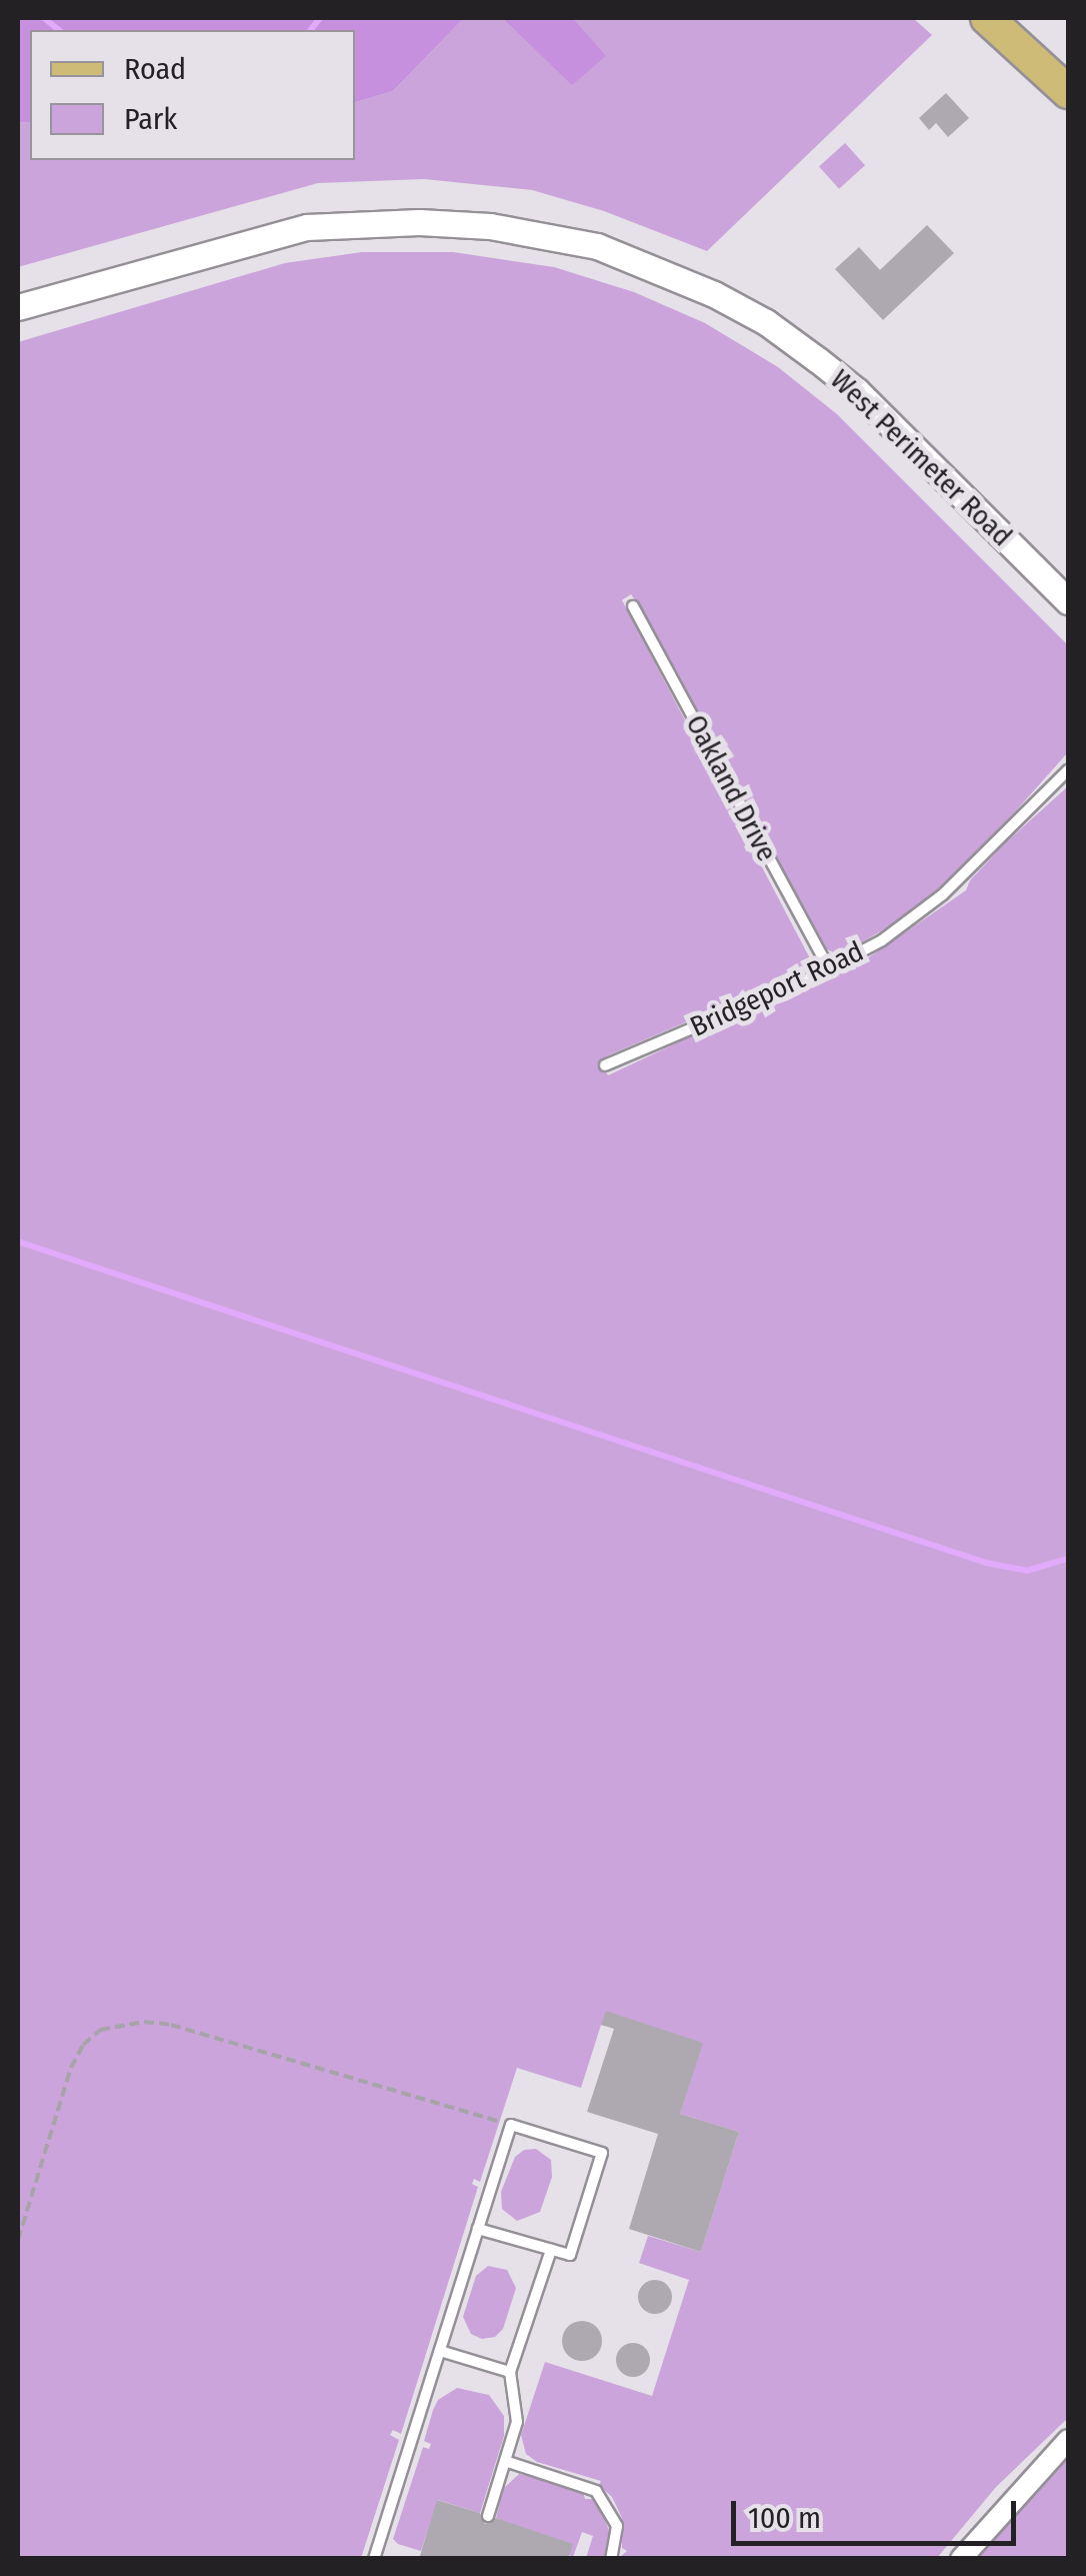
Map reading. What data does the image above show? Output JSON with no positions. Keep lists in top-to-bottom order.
{
  "streets": {
    "street": ["West Perimeter Road"],
    "lane": ["Oakland Drive", "Bridgeport Road"]
  },
  "crossings": [
    ["Oakland Drive", "Bridgeport Road"]
  ],
  "legend": ["Road", "Park"],
  "scale_bar": "100 m"
}
